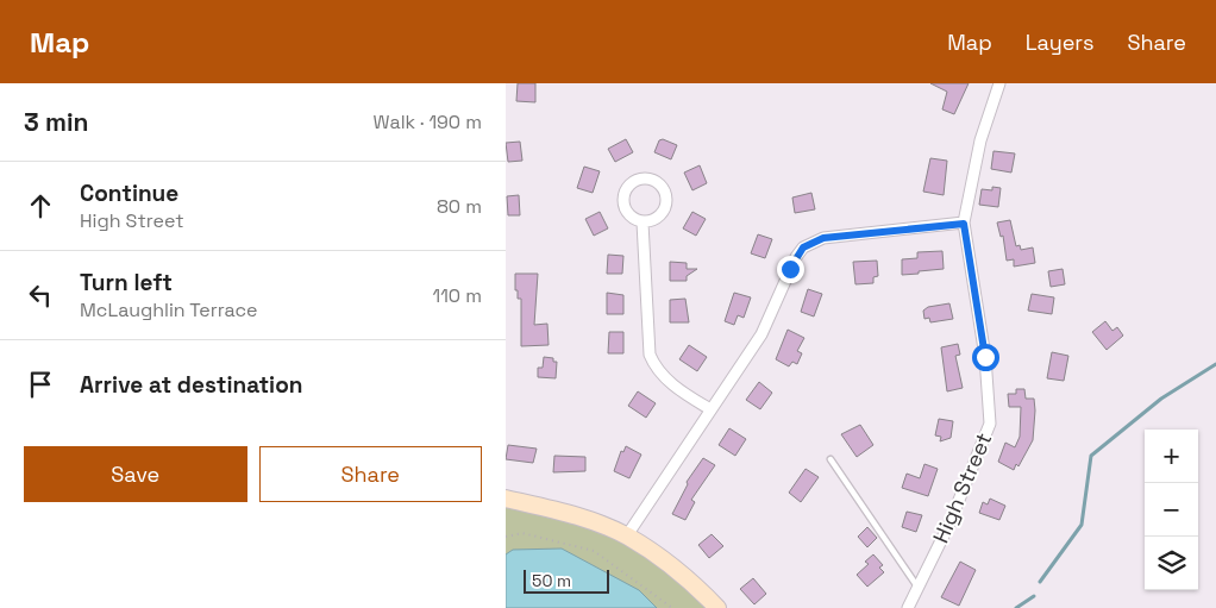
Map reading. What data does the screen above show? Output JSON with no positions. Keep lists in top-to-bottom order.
{
  "streets": {
    "street": ["High Street"]
  },
  "scale_bar": "50 m",
  "page": {
    "header": "Map",
    "nav": ["Map", "Layers", "Share"],
    "heading": ["3 min", "Walk · 190 m"],
    "list": [
      ["Continue", "High Street", "80 m"],
      ["Turn left", "McLaughlin Terrace", "110 m"],
      "Arrive at destination"
    ],
    "buttons": ["Save", "Share"],
    "map_buttons": ["+", "−"],
    "scale": "50 m"
  }
}
